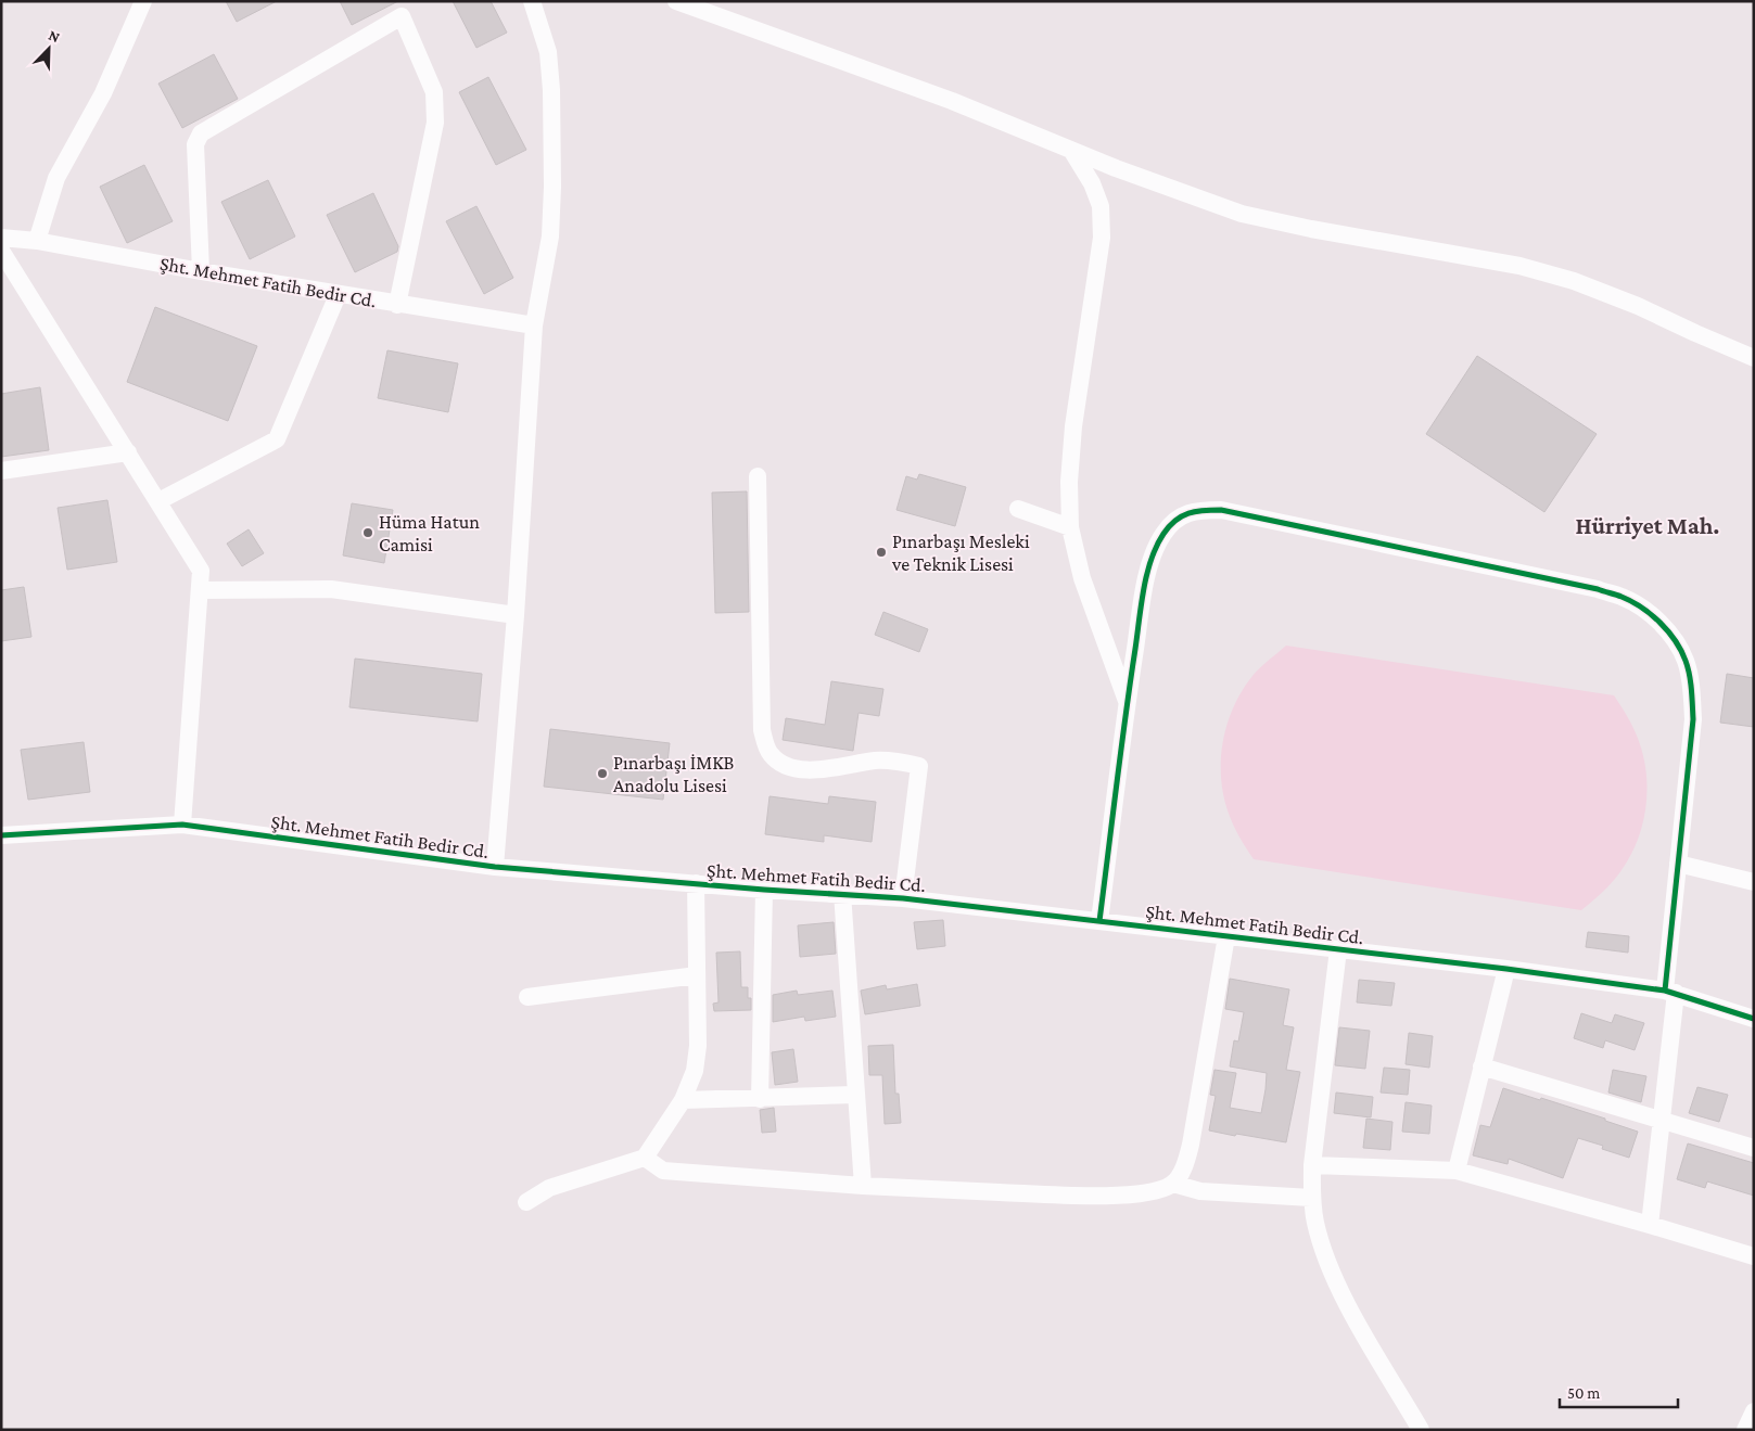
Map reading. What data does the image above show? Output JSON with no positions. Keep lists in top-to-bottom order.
{
  "streets": {
    "street": ["Şht. Mehmet Fatih Bedir Cd."]
  },
  "districts": ["Hürriyet Mah."],
  "places": ["Hüma Hatun Camisi", "Pınarbaşı Mesleki ve Teknik Lisesi", "Pınarbaşı İMKB Anadolu Lisesi"],
  "scale_bar": "50 m",
  "north": "top right"
}
